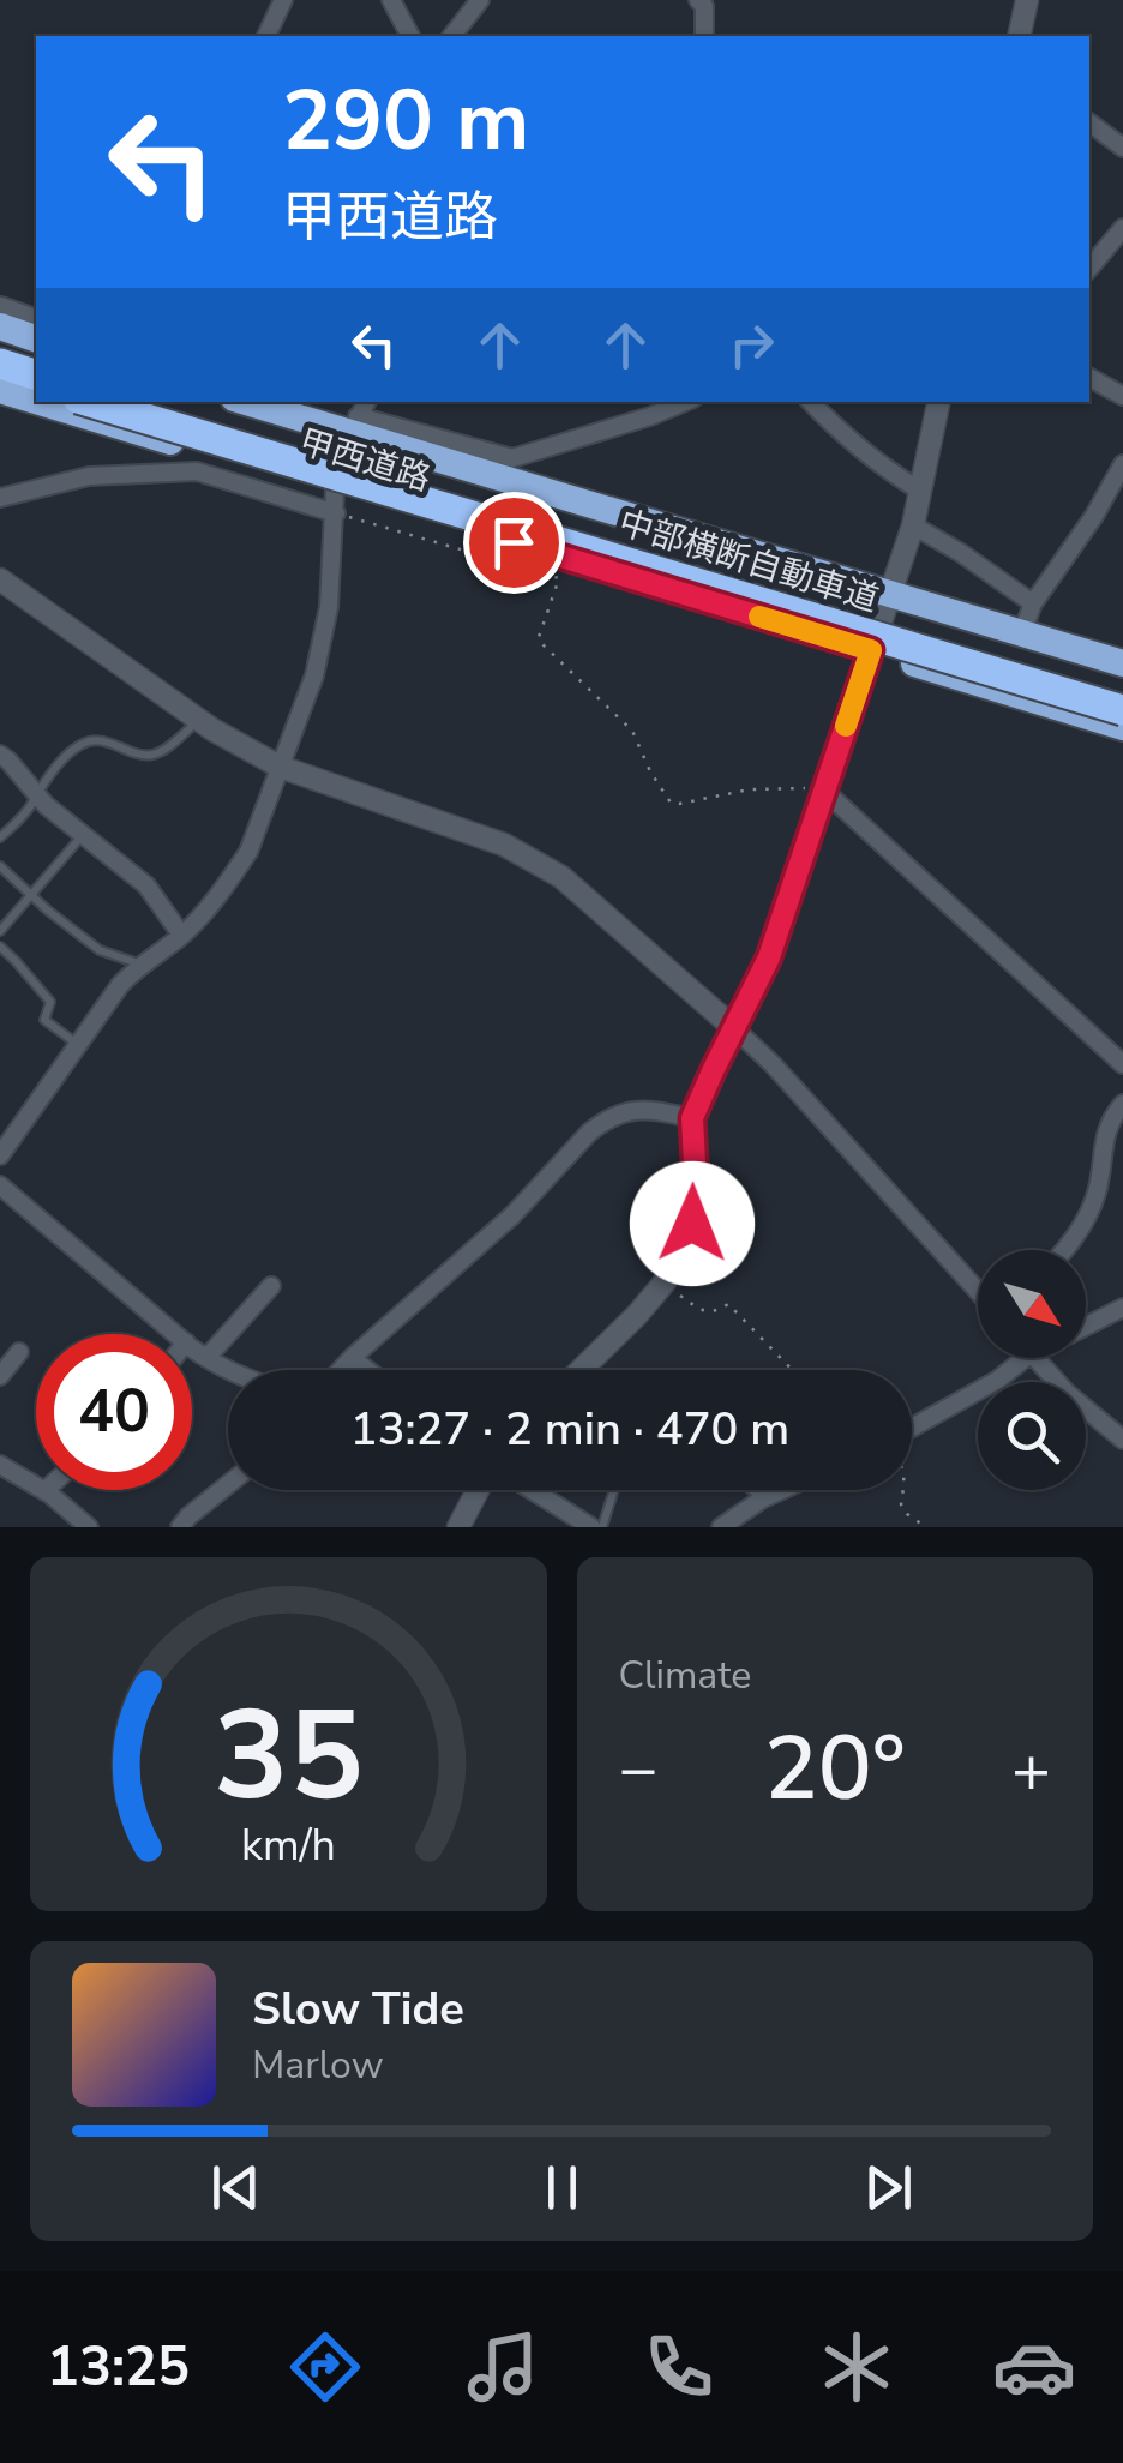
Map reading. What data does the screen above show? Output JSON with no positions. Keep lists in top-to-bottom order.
{
  "streets": {
    "highway": ["甲西道路", "中部横断自動車道"]
  },
  "north": "bottom right",
  "page": {
    "turn": ["290 m", "甲西道路"],
    "limit": "40",
    "trip": "13:27 · 2 min · 470 m",
    "tile": "Climate",
    "heat": ["−", "20°", "+"],
    "song": ["Slow Tide", "Marlow"],
    "tabs": "13:25",
    "gauge": ["35", "km/h"]
  }
}
